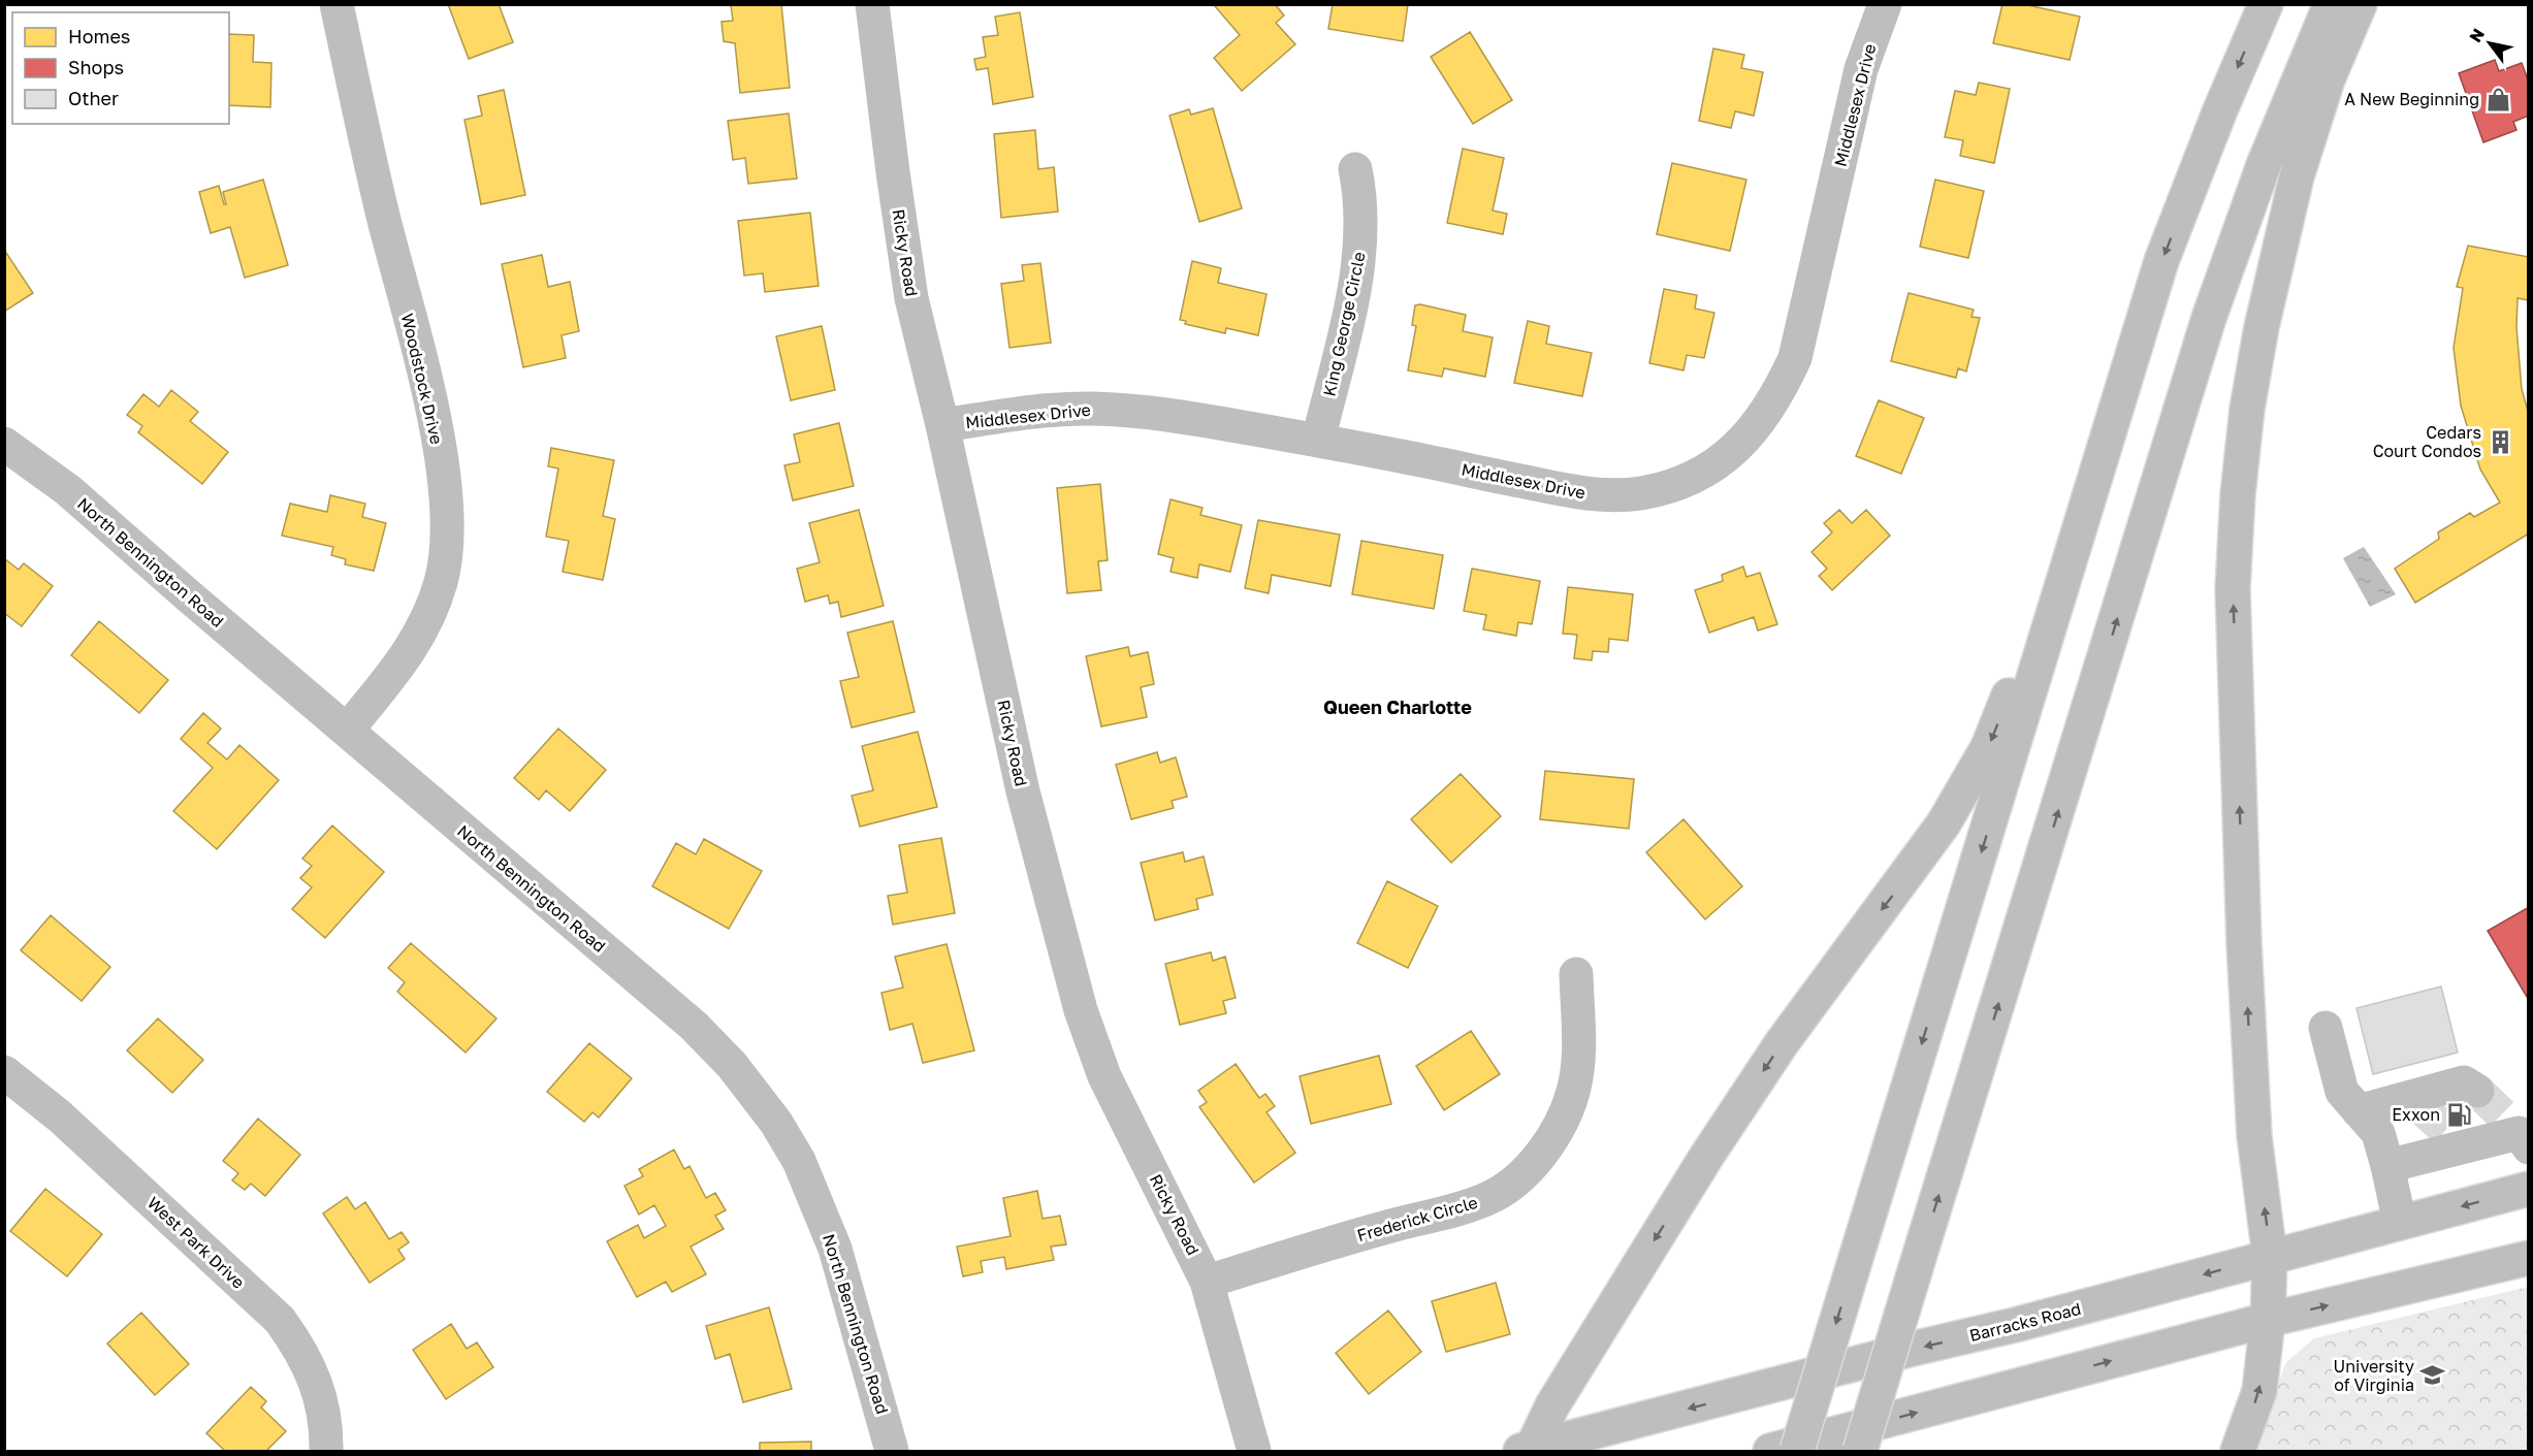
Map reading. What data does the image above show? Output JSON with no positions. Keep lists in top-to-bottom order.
{
  "streets": {
    "main road": [
      "Middlesex Drive",
      "Ricky Road",
      "King George Circle",
      "Woodstock Drive",
      "North Bennington Road",
      "Frederick Circle",
      "West Park Drive",
      "Barracks Road"
    ]
  },
  "crossings": [
    ["Middlesex Drive", "Ricky Road"],
    ["Middlesex Drive", "King George Circle"],
    ["Ricky Road", "Frederick Circle"],
    ["Woodstock Drive", "North Bennington Road"]
  ],
  "districts": ["Queen Charlotte"],
  "places": {
    "shop": ["A New Beginning"],
    "building": ["Cedars Court Condos"],
    "fuel station": ["Exxon"],
    "school or university": ["University of Virginia"]
  },
  "legend": ["Homes", "Shops", "Other"],
  "north": "top left"
}
